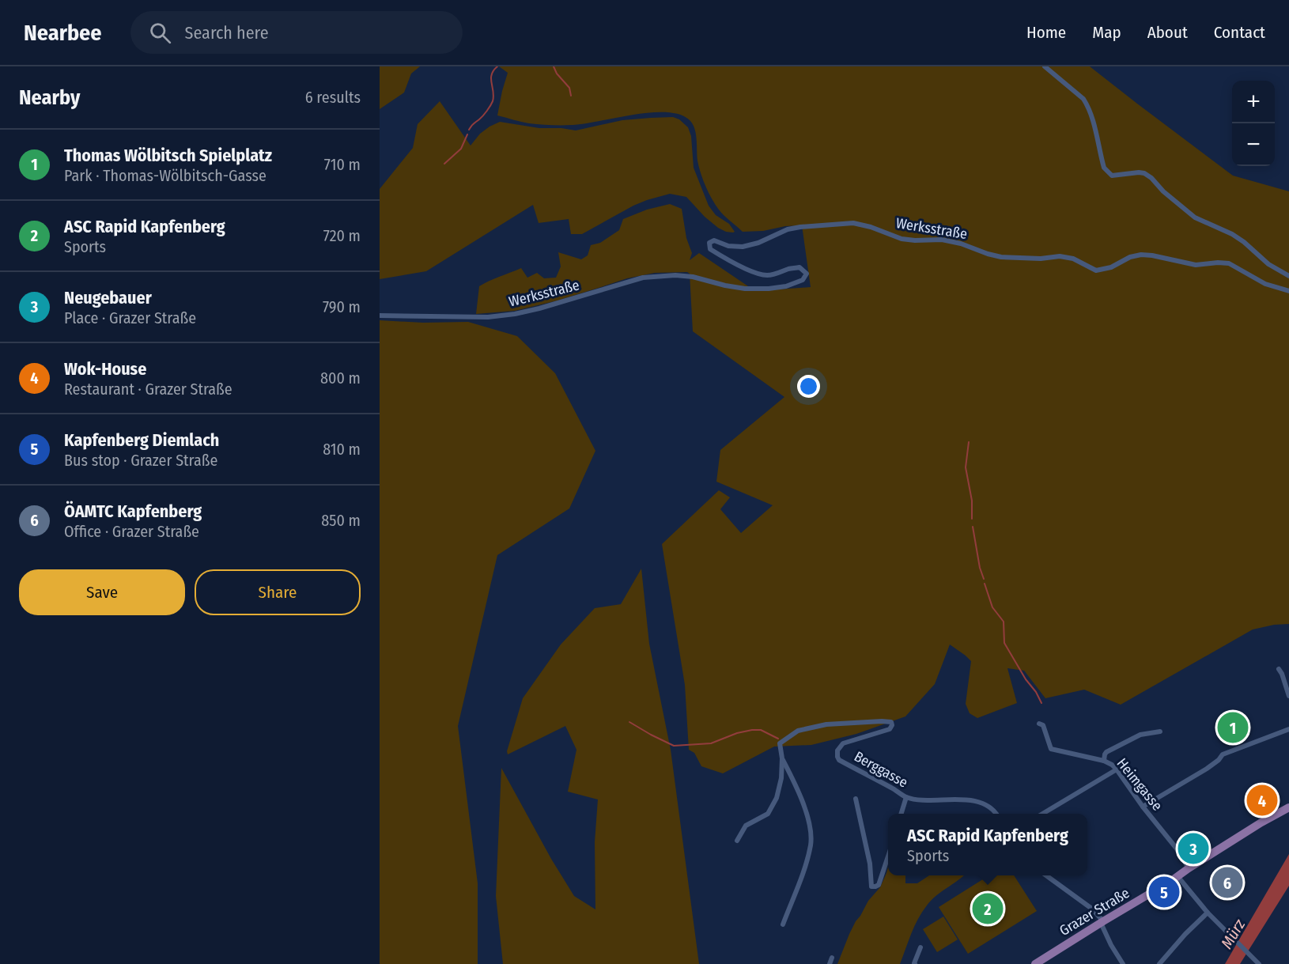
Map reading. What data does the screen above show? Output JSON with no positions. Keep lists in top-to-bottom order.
{
  "streets": {
    "main road": ["Grazer Straße"],
    "street": ["Werksstraße", "Berggasse", "Heimgasse"]
  },
  "crossings": [
    ["Heimgasse", "Grazer Straße"]
  ],
  "water": ["Mürz"],
  "page": {
    "header": "Nearbee",
    "search": "Search here",
    "nav": [
      "Home",
      "Map",
      "About",
      "Contact"
    ],
    "heading": ["Nearby", "6 results"],
    "map_buttons": ["+", "−"],
    "list": [
      {
        "mark": "1",
        "name": "Thomas Wölbitsch Spielplatz",
        "note": "Park · Thomas-Wölbitsch-Gasse",
        "value": "710 m"
      },
      {
        "mark": "2",
        "name": "ASC Rapid Kapfenberg",
        "note": "Sports",
        "value": "720 m"
      },
      {
        "mark": "3",
        "name": "Neugebauer",
        "note": "Place · Grazer Straße",
        "value": "790 m"
      },
      {
        "mark": "4",
        "name": "Wok-House",
        "note": "Restaurant · Grazer Straße",
        "value": "800 m"
      },
      {
        "mark": "5",
        "name": "Kapfenberg Diemlach",
        "note": "Bus stop · Grazer Straße",
        "value": "810 m"
      },
      {
        "mark": "6",
        "name": "ÖAMTC Kapfenberg",
        "note": "Office · Grazer Straße",
        "value": "850 m"
      }
    ],
    "buttons": ["Save", "Share"],
    "pins": [
      "1",
      "4",
      "3",
      "6",
      "5",
      "2"
    ],
    "popup": ["ASC Rapid Kapfenberg", "Sports"]
  }
}
